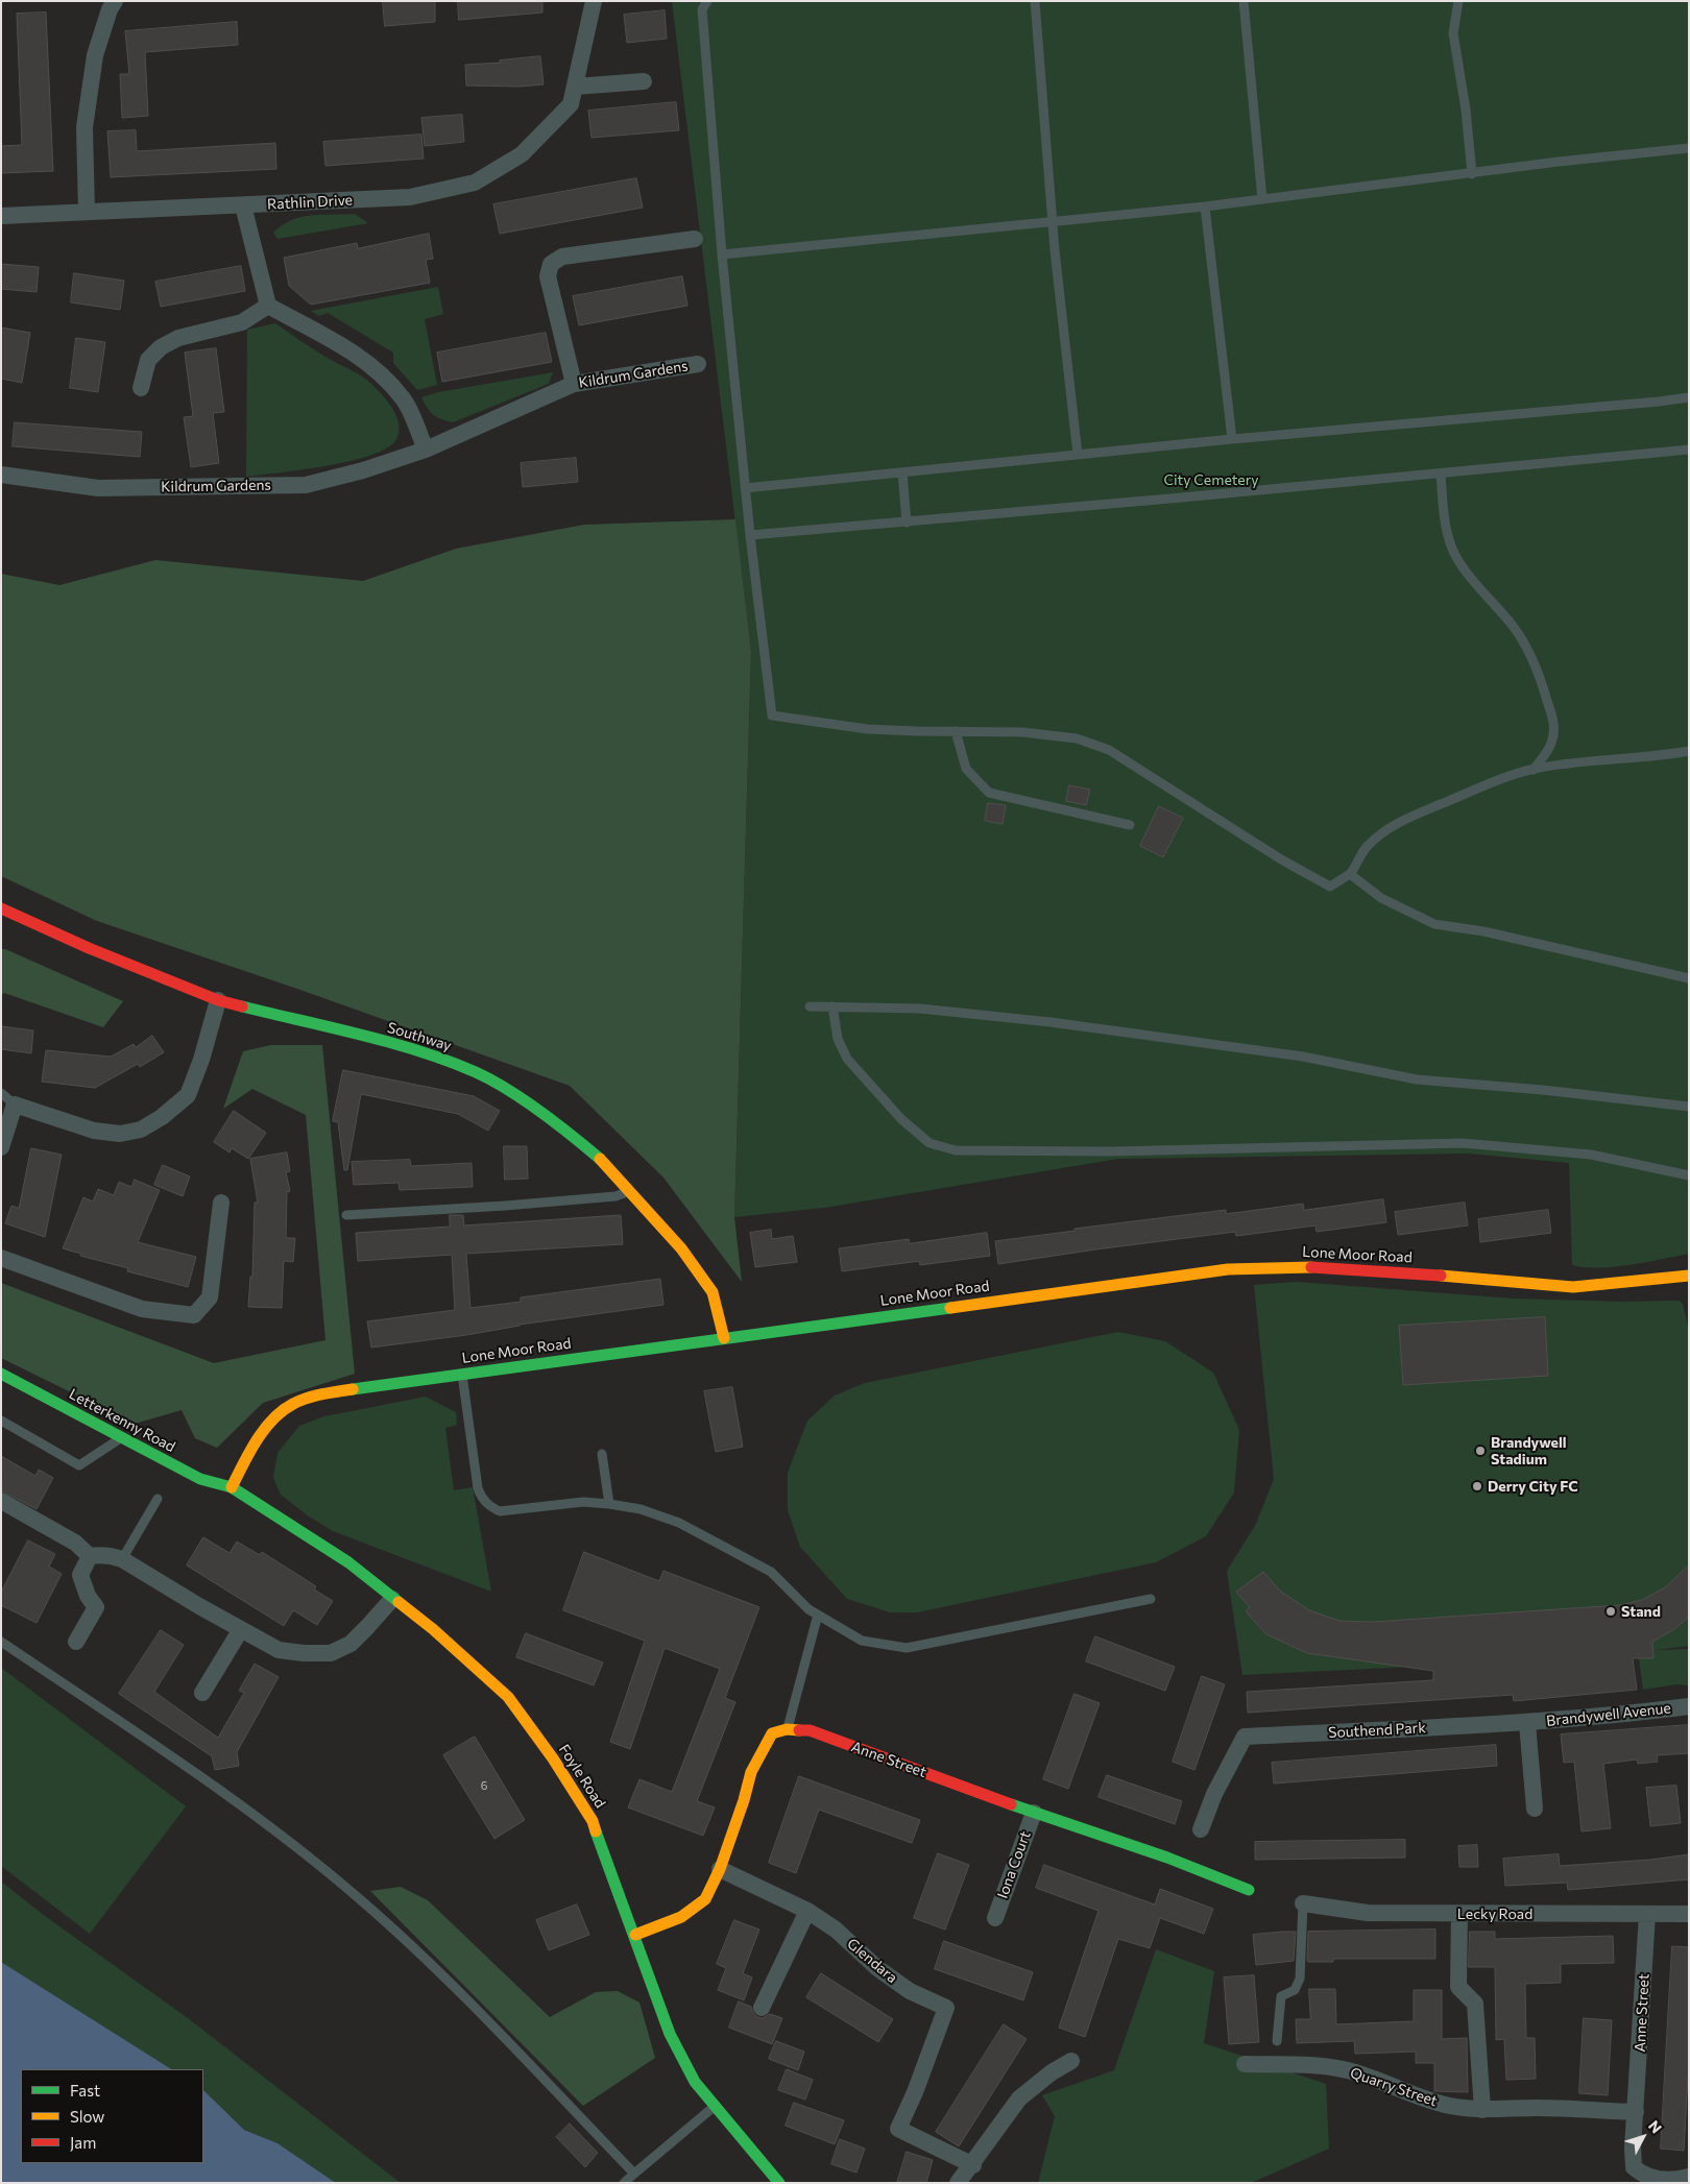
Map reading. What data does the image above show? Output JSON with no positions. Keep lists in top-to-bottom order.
{
  "streets": {
    "main road": [
      "Southway",
      "Lone Moor Road",
      "Letterkenny Road",
      "Anne Street",
      "Foyle Road"
    ],
    "street": [
      "Rathlin Drive",
      "Kildrum Gardens",
      "Brandywell Avenue",
      "Southend Park",
      "Iona Court",
      "Lecky Road",
      "Glendara",
      "Quarry Street"
    ]
  },
  "crossings": [
    ["Southway", "Lone Moor Road"],
    ["Lone Moor Road", "Letterkenny Road"],
    ["Lone Moor Road", "Foyle Road"],
    ["Letterkenny Road", "Foyle Road"],
    ["Brandywell Avenue", "Southend Park"],
    ["Anne Street", "Iona Court"],
    ["Anne Street", "Lecky Road"],
    ["Anne Street", "Quarry Street"]
  ],
  "parks": ["City Cemetery"],
  "places": ["Brandywell Stadium", "Derry City FC", "Stand"],
  "house_numbers": ["6"],
  "legend": ["Fast", "Slow", "Jam"],
  "north": "top right"
}
